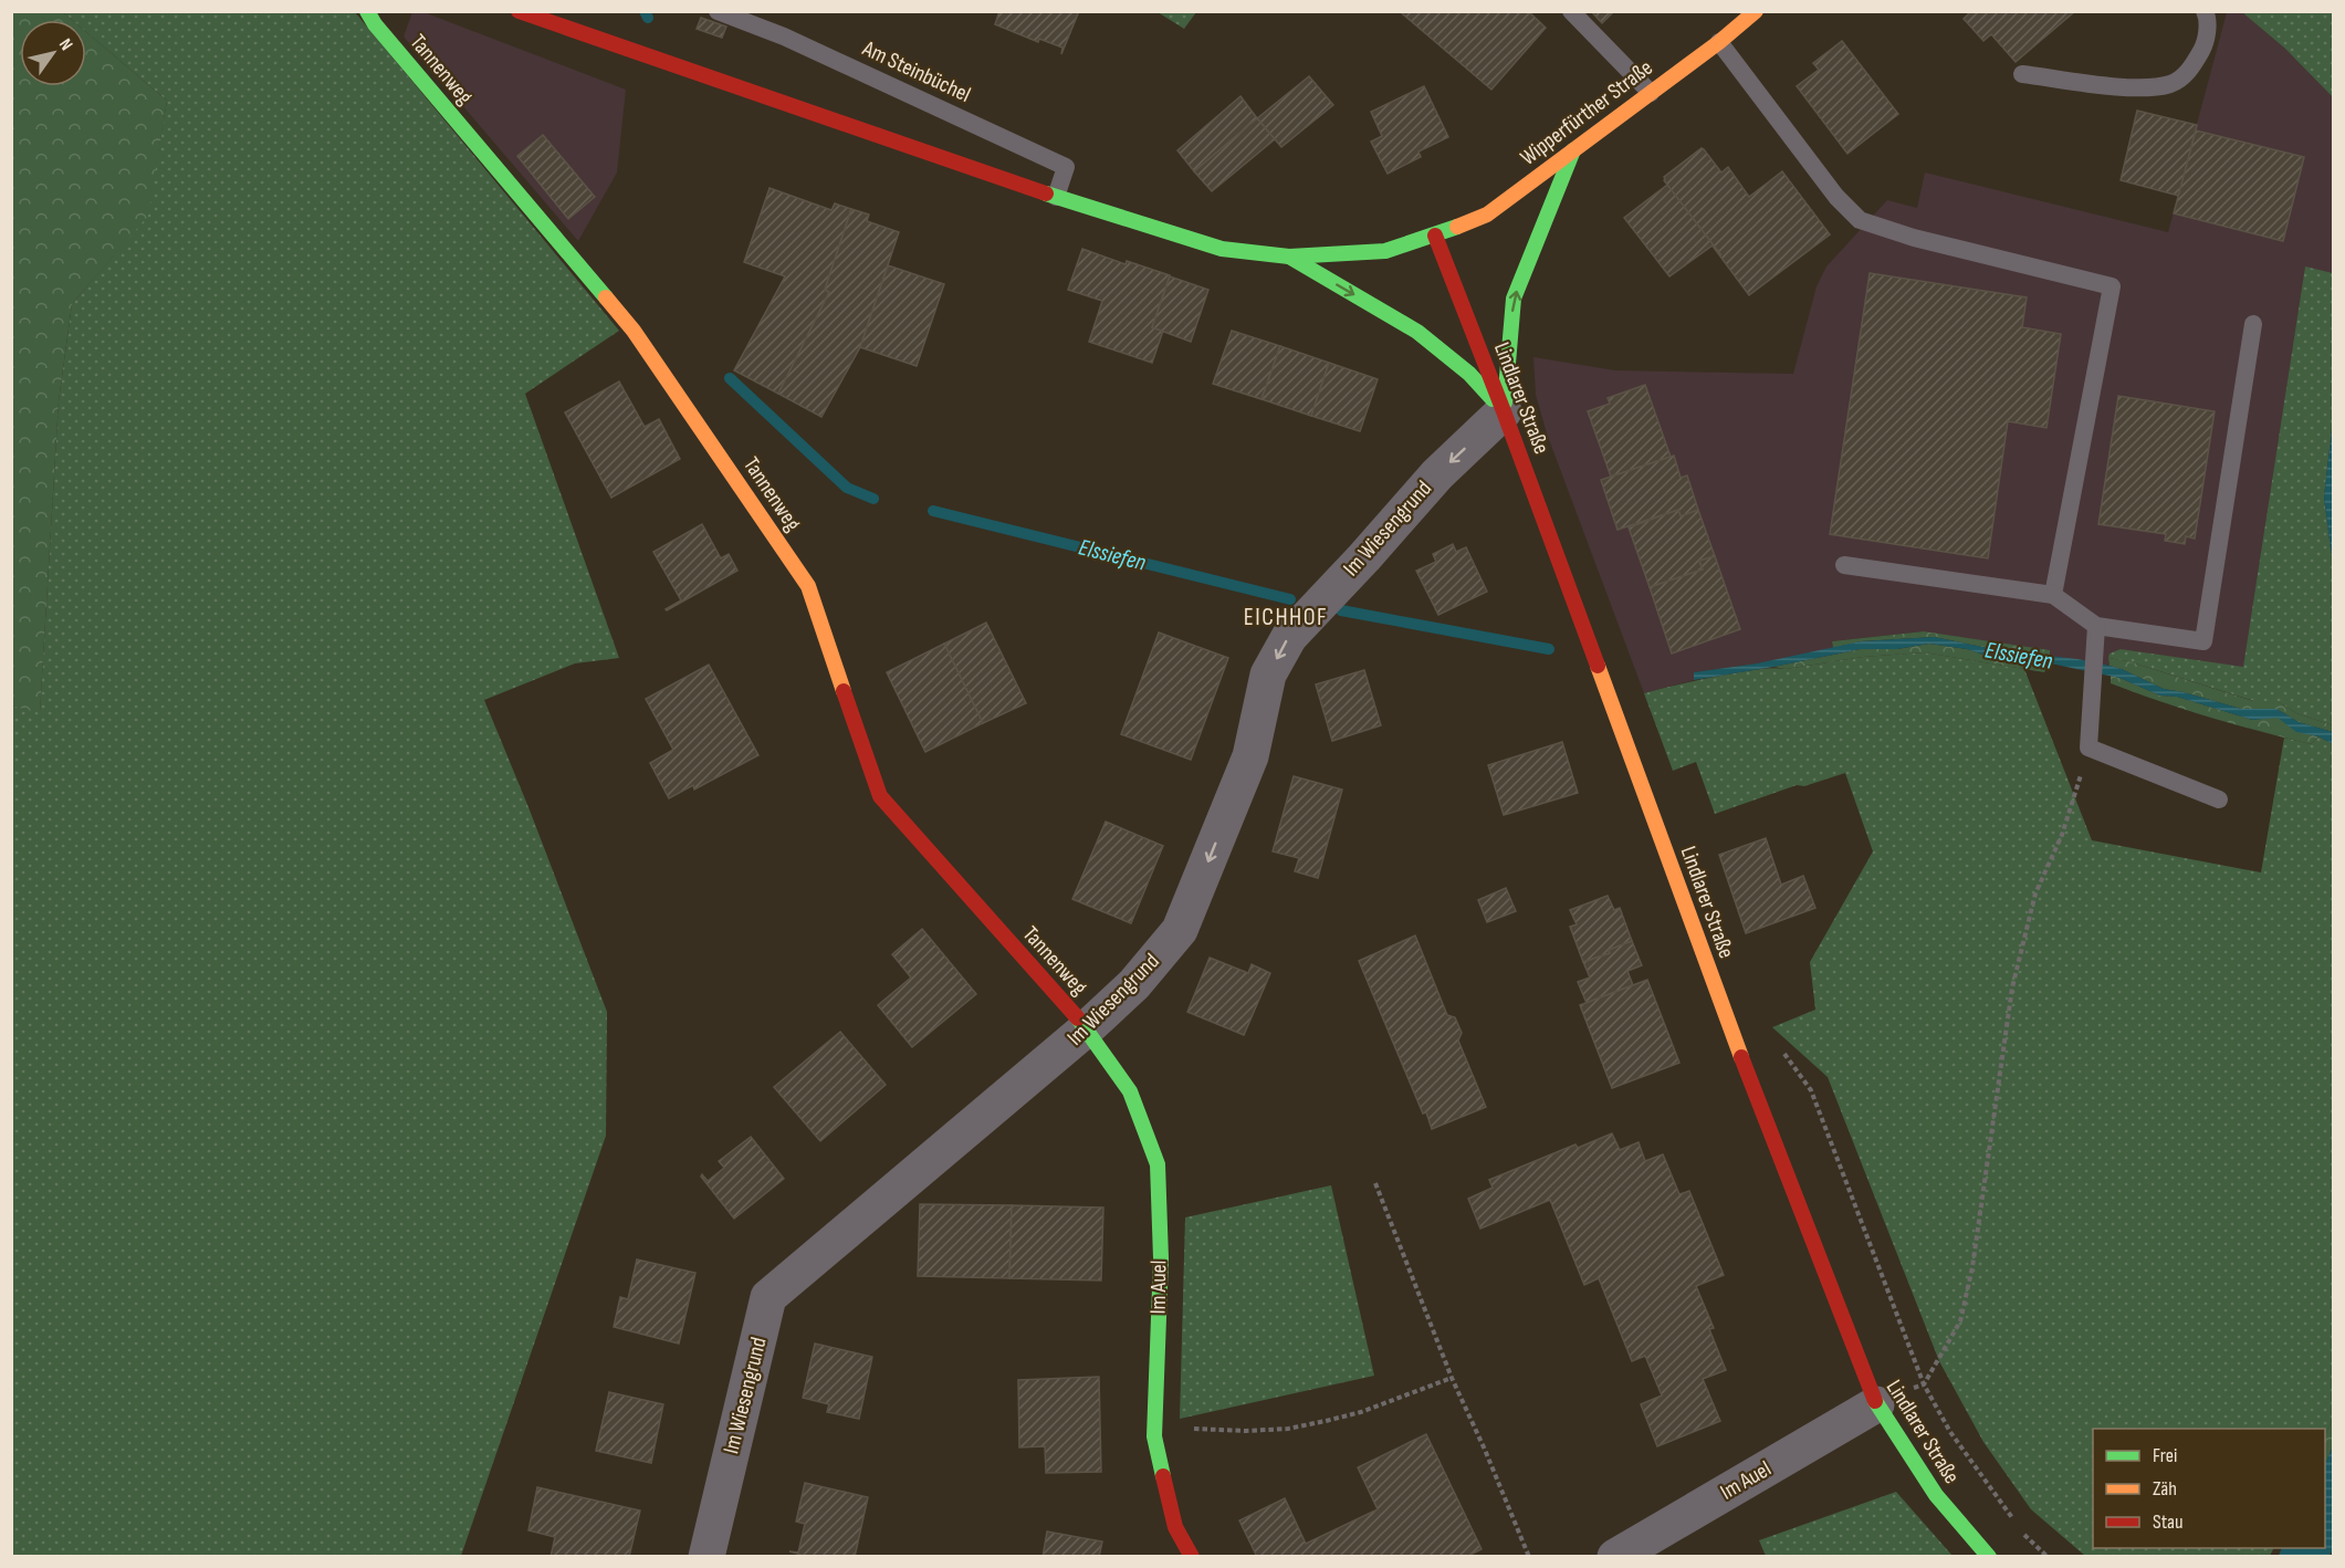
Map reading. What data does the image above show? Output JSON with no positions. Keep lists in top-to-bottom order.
{
  "streets": {
    "main road": [
      "Tannenweg",
      "Wipperfürther Straße",
      "Lindlarer Straße",
      "Im Auel"
    ],
    "street": ["Im Wiesengrund"],
    "lane": ["Am Steinbüchel"]
  },
  "crossings": [
    ["Tannenweg", "Im Wiesengrund"],
    ["Tannenweg", "Im Auel"],
    ["Wipperfürther Straße", "Lindlarer Straße"],
    ["Lindlarer Straße", "Im Wiesengrund"],
    ["Lindlarer Straße", "Im Auel"],
    ["Im Wiesengrund", "Im Auel"]
  ],
  "one_way": ["Im Wiesengrund"],
  "districts": ["EICHHOF"],
  "water": ["Elssiefen"],
  "legend": ["Frei", "Zäh", "Stau"],
  "north": "top right"
}
